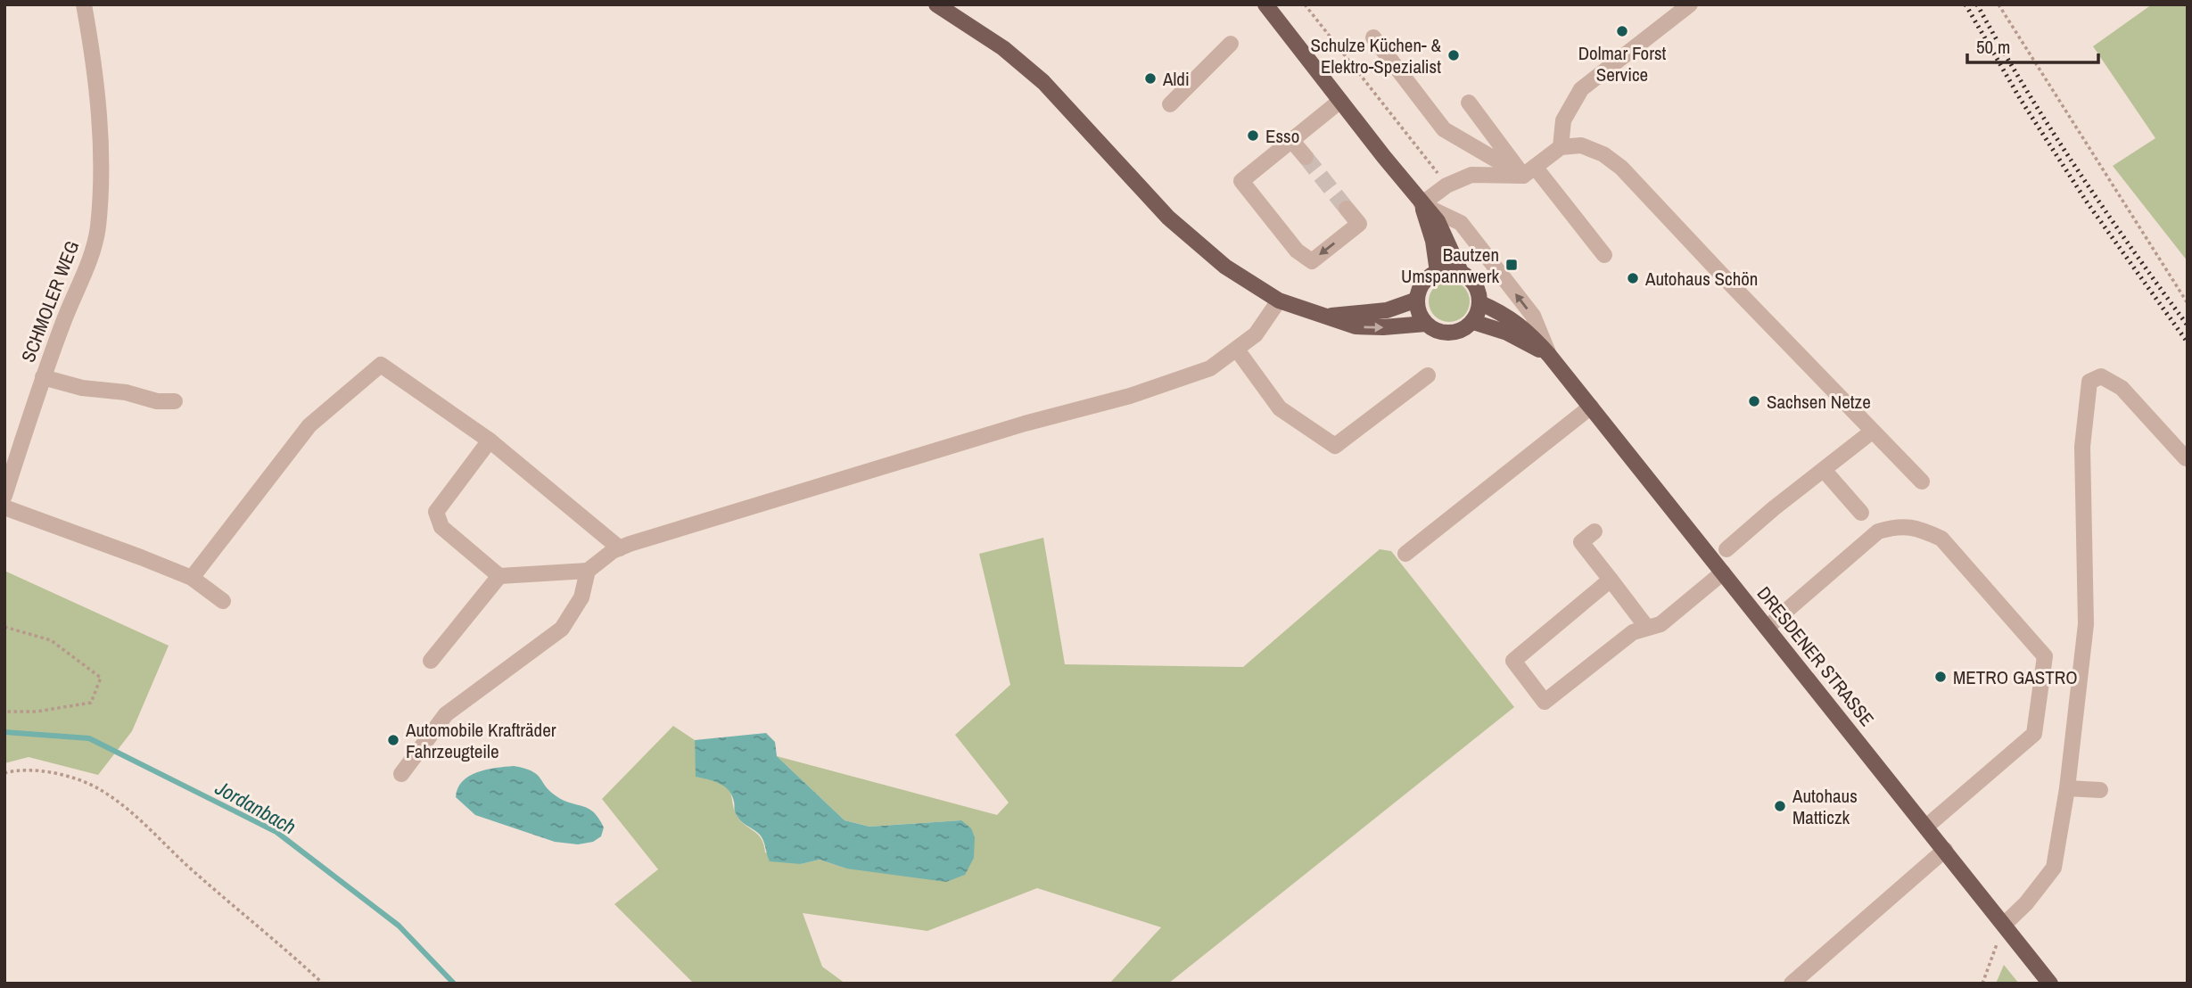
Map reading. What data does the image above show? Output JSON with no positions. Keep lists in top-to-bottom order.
{
  "streets": {
    "main road": ["DRESDENER STRASSE"],
    "street": ["SCHMOLER WEG"]
  },
  "water": ["Jordanbach"],
  "places": {
    "other": [
      "Dolmar Forst Service",
      "Schulze Küchen- & Elektro-Spezialist",
      "Aldi",
      "Esso",
      "Autohaus Schön",
      "Sachsen Netze",
      "METRO GASTRO",
      "Automobile Krafträder Fahrzeugteile",
      "Autohaus Matticzk"
    ],
    "transit": ["Bautzen Umspannwerk"]
  },
  "scale_bar": "50 m"
}
